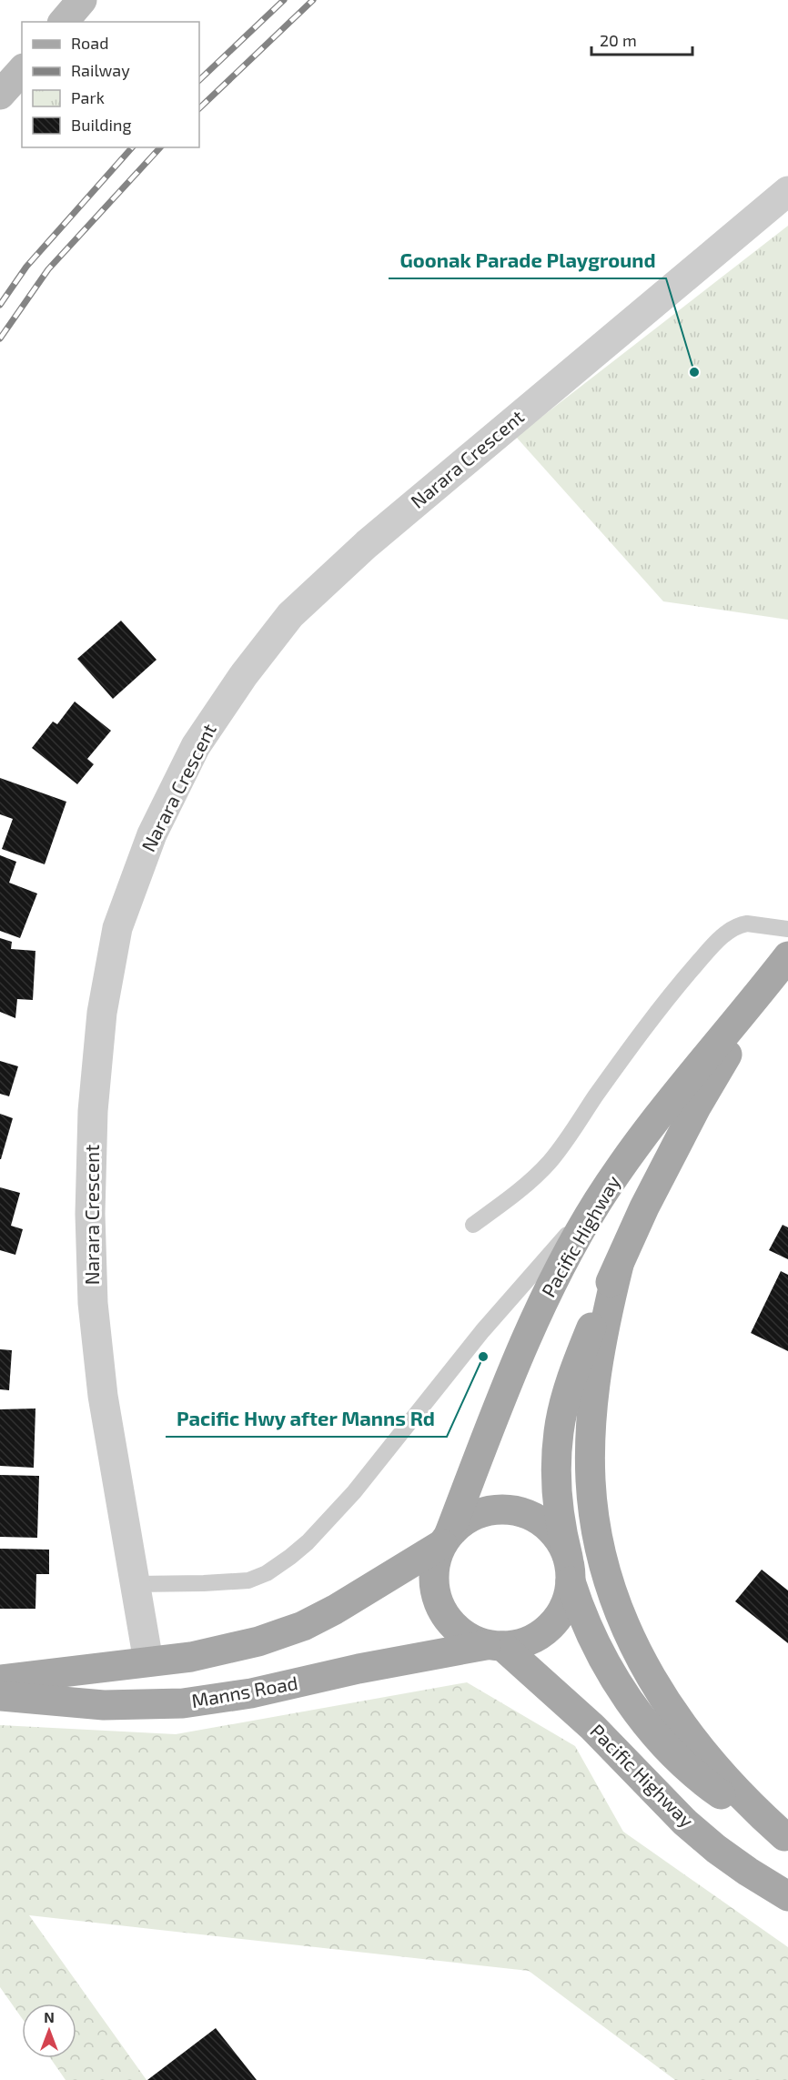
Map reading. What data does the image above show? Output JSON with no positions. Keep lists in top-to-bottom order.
{
  "streets": {
    "main road": ["Pacific Highway", "Manns Road"],
    "street": ["Narara Crescent"]
  },
  "crossings": [
    ["Pacific Highway", "Manns Road"]
  ],
  "places": ["Goonak Parade Playground", "Pacific Hwy after Manns Rd"],
  "legend": [
    "Road",
    "Railway",
    "Park",
    "Building"
  ],
  "scale_bar": "20 m",
  "north": "top"
}
